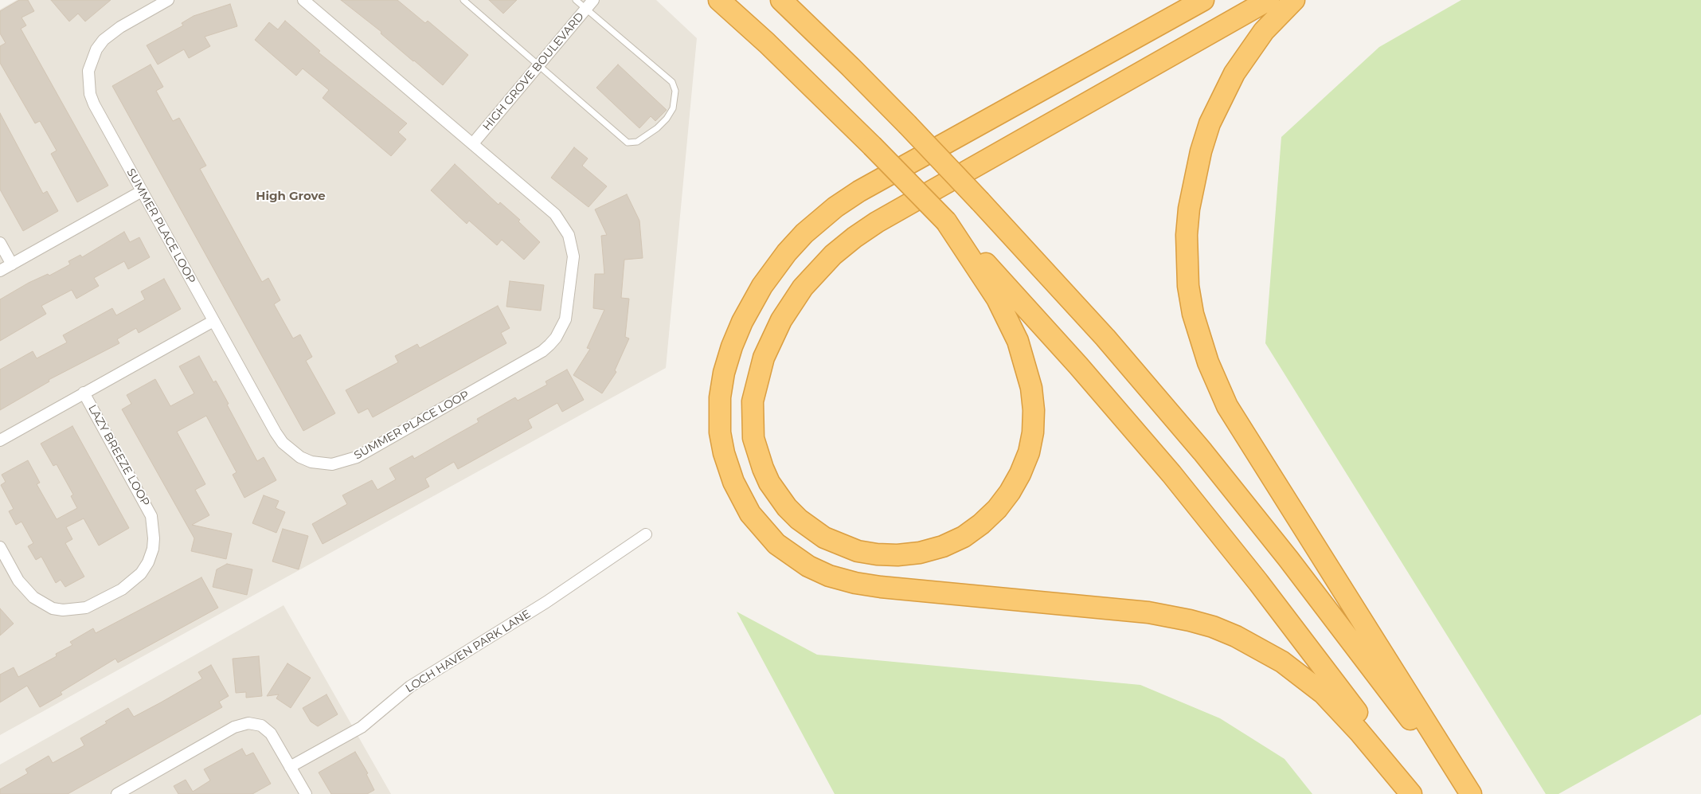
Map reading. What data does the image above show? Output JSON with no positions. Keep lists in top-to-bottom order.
{
  "streets": {
    "street": [
      "HIGH GROVE BOULEVARD",
      "SUMMER PLACE LOOP",
      "LAZY BREEZE LOOP",
      "LOCH HAVEN PARK LANE"
    ]
  },
  "crossings": [
    ["HIGH GROVE BOULEVARD", "SUMMER PLACE LOOP"],
    ["SUMMER PLACE LOOP", "LAZY BREEZE LOOP"]
  ],
  "districts": ["High Grove"]
}
